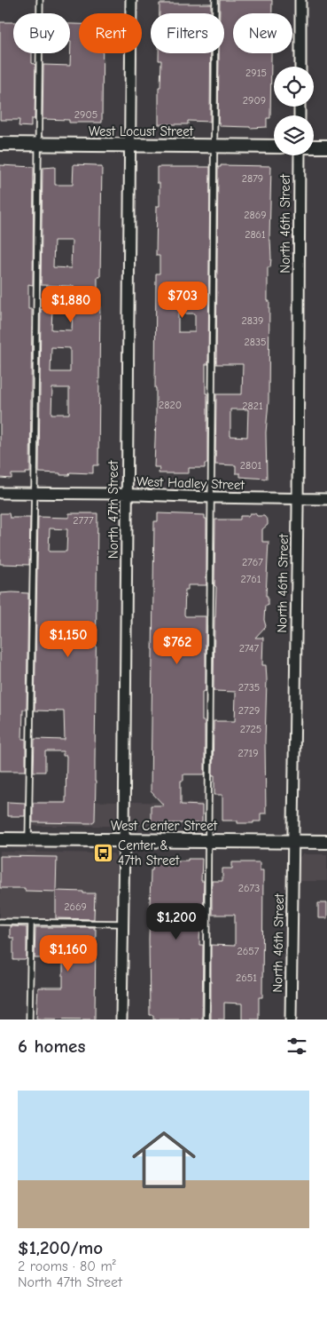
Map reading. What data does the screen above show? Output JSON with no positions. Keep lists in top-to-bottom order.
{
  "streets": {
    "street": [
      "West Locust Street",
      "North 46th Street",
      "West Hadley Street",
      "North 47th Street",
      "West Center Street"
    ]
  },
  "crossings": [
    ["West Locust Street", "North 47th Street"],
    ["North 46th Street", "West Hadley Street"],
    ["North 46th Street", "West Center Street"],
    ["West Hadley Street", "North 47th Street"],
    ["North 47th Street", "West Center Street"]
  ],
  "places": {
    "bus stop": ["Center & 47th Street"]
  },
  "house_numbers": [
    "2915",
    "2909",
    "2905",
    "2879",
    "2869",
    "2861",
    "2839",
    "2835",
    "2820",
    "2821",
    "2801",
    "2777",
    "2767",
    "2761",
    "2747",
    "2735",
    "2729",
    "2725",
    "2719",
    "2673",
    "2669",
    "2657",
    "2651"
  ],
  "page": {
    "chip": [
      "Buy",
      "Rent",
      "Filters",
      "New"
    ],
    "price": [
      "$703",
      "$1,880",
      "$1,150",
      "$762",
      "$1,200",
      "$1,160"
    ],
    "heading": "6 homes",
    "list": [
      {
        "name": "$1,200/mo",
        "note": "2 rooms · 80 m² · North 47th Street"
      }
    ]
  }
}
